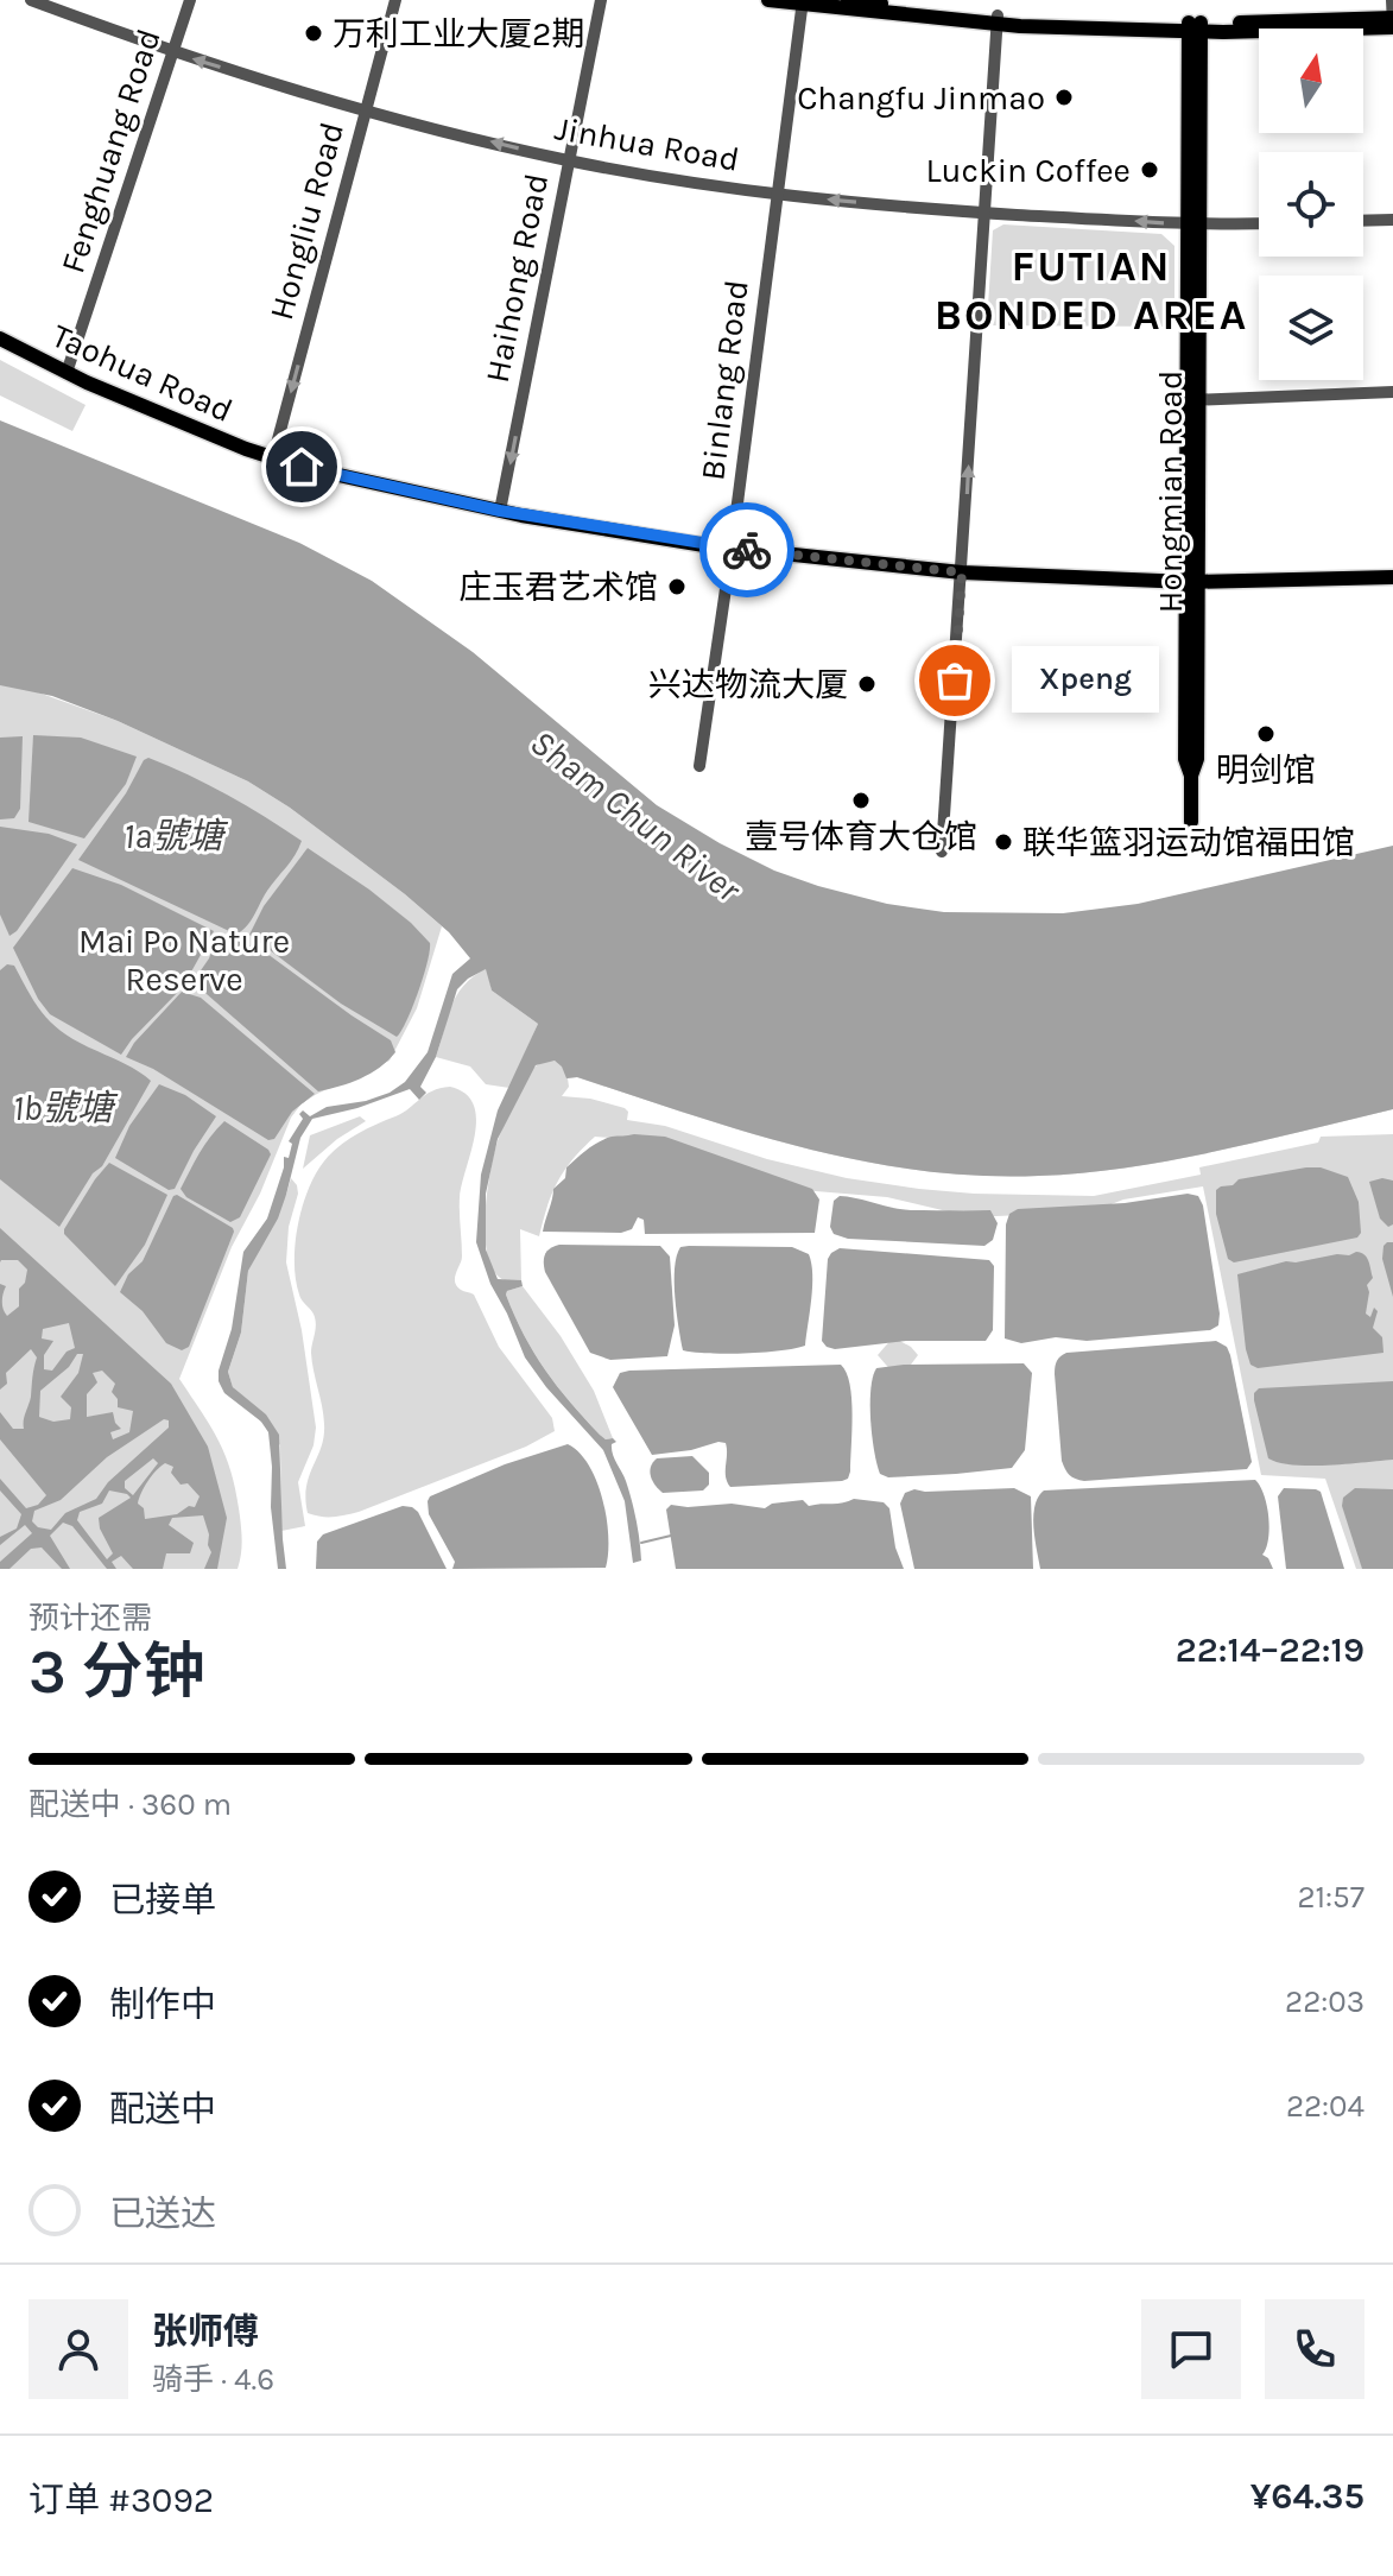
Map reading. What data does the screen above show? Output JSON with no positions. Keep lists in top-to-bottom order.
{
  "streets": {
    "main road": ["Taohua Road", "Hongmian Road"],
    "street": [
      "Jinhua Road",
      "Fenghuang Road",
      "Hongliu Road",
      "Haihong Road",
      "Binlang Road"
    ]
  },
  "crossings": [
    ["Jinhua Road", "Fenghuang Road"],
    ["Jinhua Road", "Hongliu Road"],
    ["Jinhua Road", "Haihong Road"],
    ["Jinhua Road", "Binlang Road"],
    ["Jinhua Road", "Hongmian Road"],
    ["Fenghuang Road", "Taohua Road"],
    ["Hongliu Road", "Taohua Road"],
    ["Haihong Road", "Taohua Road"],
    ["Taohua Road", "Binlang Road"],
    ["Taohua Road", "Hongmian Road"]
  ],
  "one_way": ["Jinhua Road", "Hongliu Road", "Haihong Road"],
  "districts": ["FUTIAN BONDED AREA"],
  "water": ["Sham Chun River", "1a號塘", "1b號塘"],
  "parks": ["Mai Po Nature Reserve"],
  "places": [
    "万利工业大厦2期",
    "Changfu Jinmao",
    "Luckin Coffee",
    "庄玉君艺术馆",
    "Xpeng",
    "兴达物流大厦",
    "明剑馆",
    "壹号体育大仓馆",
    "联华篮羽运动馆福田馆"
  ],
  "north": "top",
  "page": {
    "bubble": "Xpeng",
    "heading": ["3 分钟", "预计还需", "22:14–22:19"],
    "panel": [
      "张师傅",
      "骑手 · 4.6",
      "订单 #3092",
      "¥64.35"
    ],
    "bar": "配送中 · 360 m",
    "list": [
      ["已接单", "21:57"],
      ["制作中", "22:03"],
      ["配送中", "22:04"],
      "已送达"
    ]
  }
}
